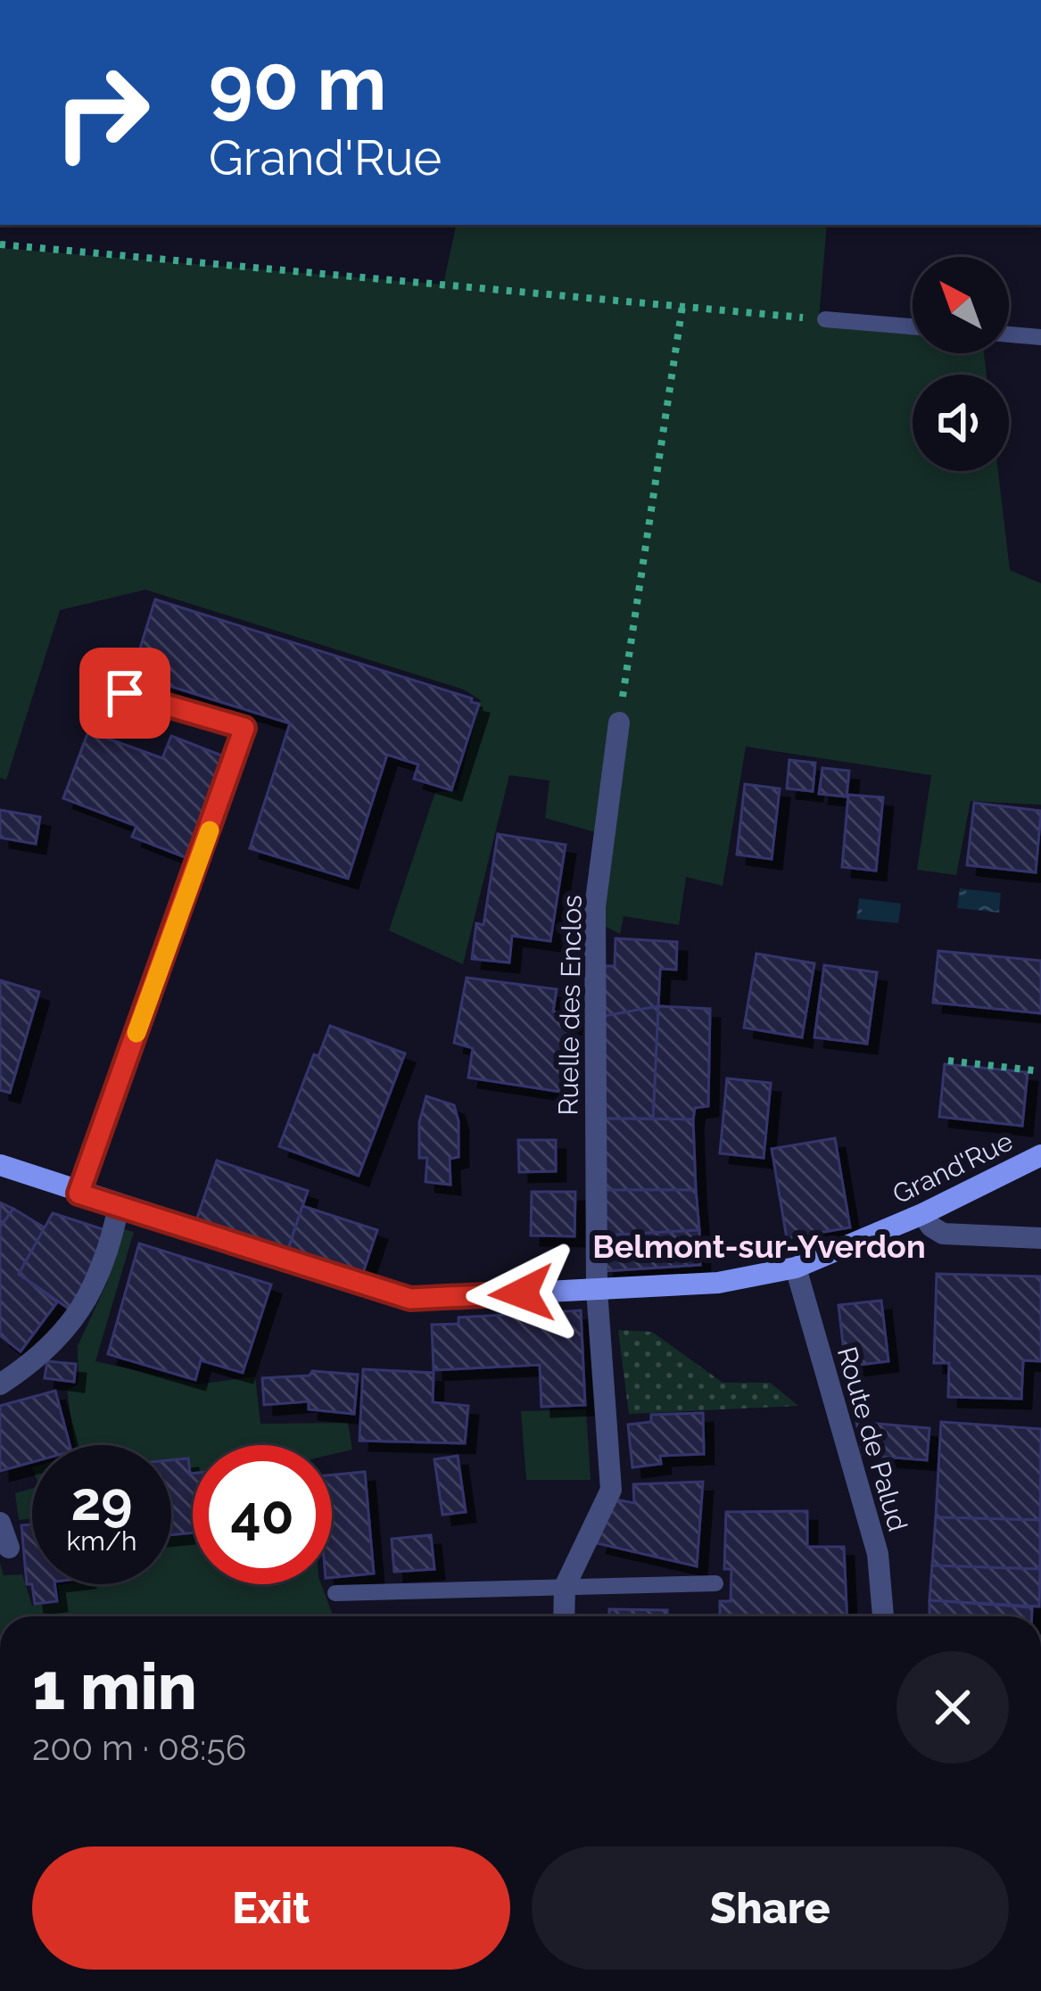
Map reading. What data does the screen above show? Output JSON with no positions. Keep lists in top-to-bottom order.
{
  "streets": {
    "street": ["Ruelle des Enclos", "Grand'Rue", "Route de Palud"]
  },
  "crossings": [
    ["Ruelle des Enclos", "Grand'Rue"],
    ["Grand'Rue", "Route de Palud"]
  ],
  "districts": ["Belmont-sur-Yverdon"],
  "north": "top left",
  "page": {
    "turn": ["90 m", "Grand'Rue"],
    "speed": "29 km/h",
    "limit": "40",
    "heading": ["1 min", "200 m · 08:56"],
    "buttons": ["Exit", "Share"]
  }
}
